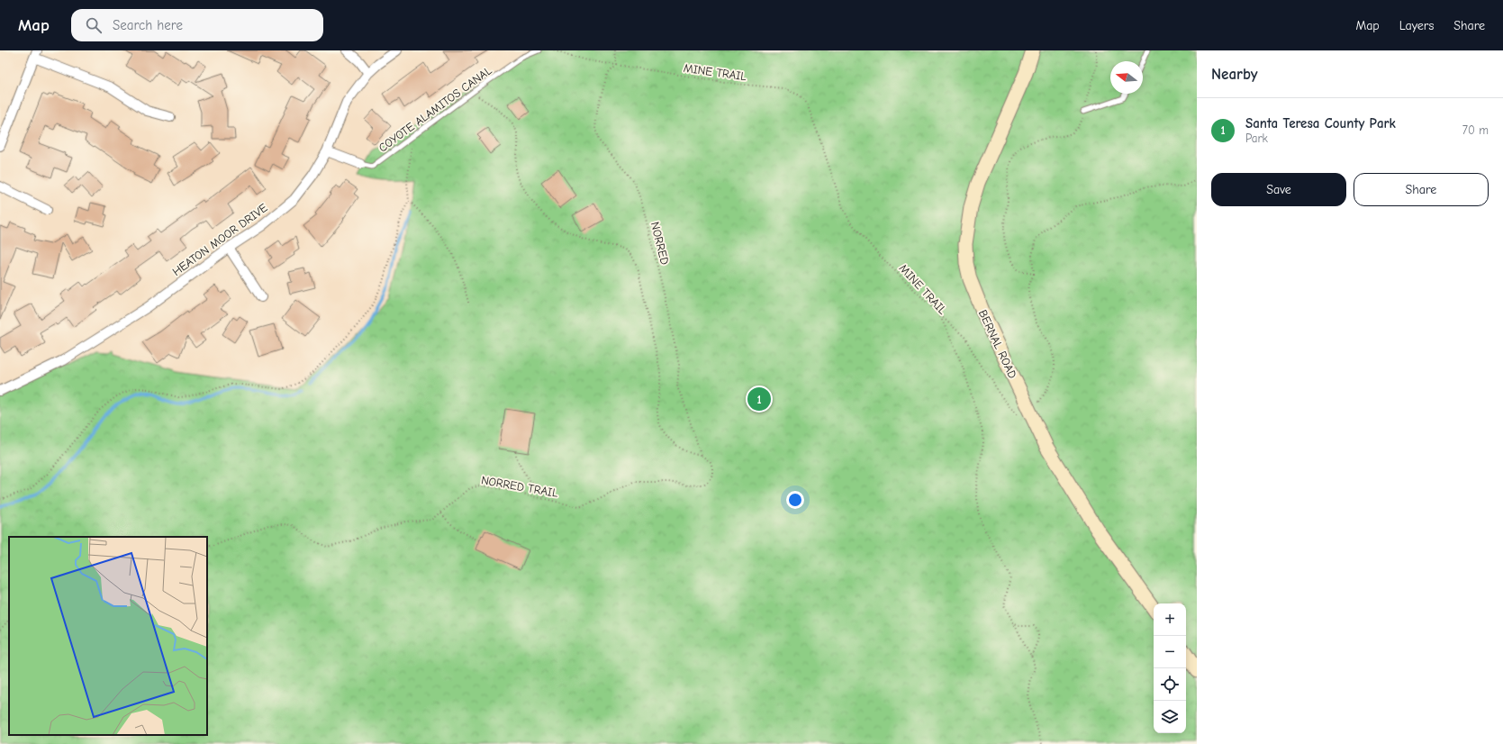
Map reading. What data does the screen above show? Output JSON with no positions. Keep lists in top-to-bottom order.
{
  "streets": {
    "street": ["HEATON MOOR DRIVE", "BERNAL ROAD"],
    "lane": ["COYOTE ALAMITOS CANAL"],
    "path": ["MINE TRAIL", "NORRED", "NORRED TRAIL"]
  },
  "crossings": [
    ["MINE TRAIL", "NORRED"],
    ["NORRED", "NORRED TRAIL"]
  ],
  "north": "left",
  "page": {
    "header": "Map",
    "search": "Search here",
    "nav": ["Map", "Layers", "Share"],
    "heading": "Nearby",
    "list": [
      {
        "mark": "1",
        "name": "Santa Teresa County Park",
        "note": "Park",
        "value": "70 m"
      }
    ],
    "buttons": ["Save", "Share"],
    "pins": "1",
    "map_buttons": ["+", "−"]
  }
}
